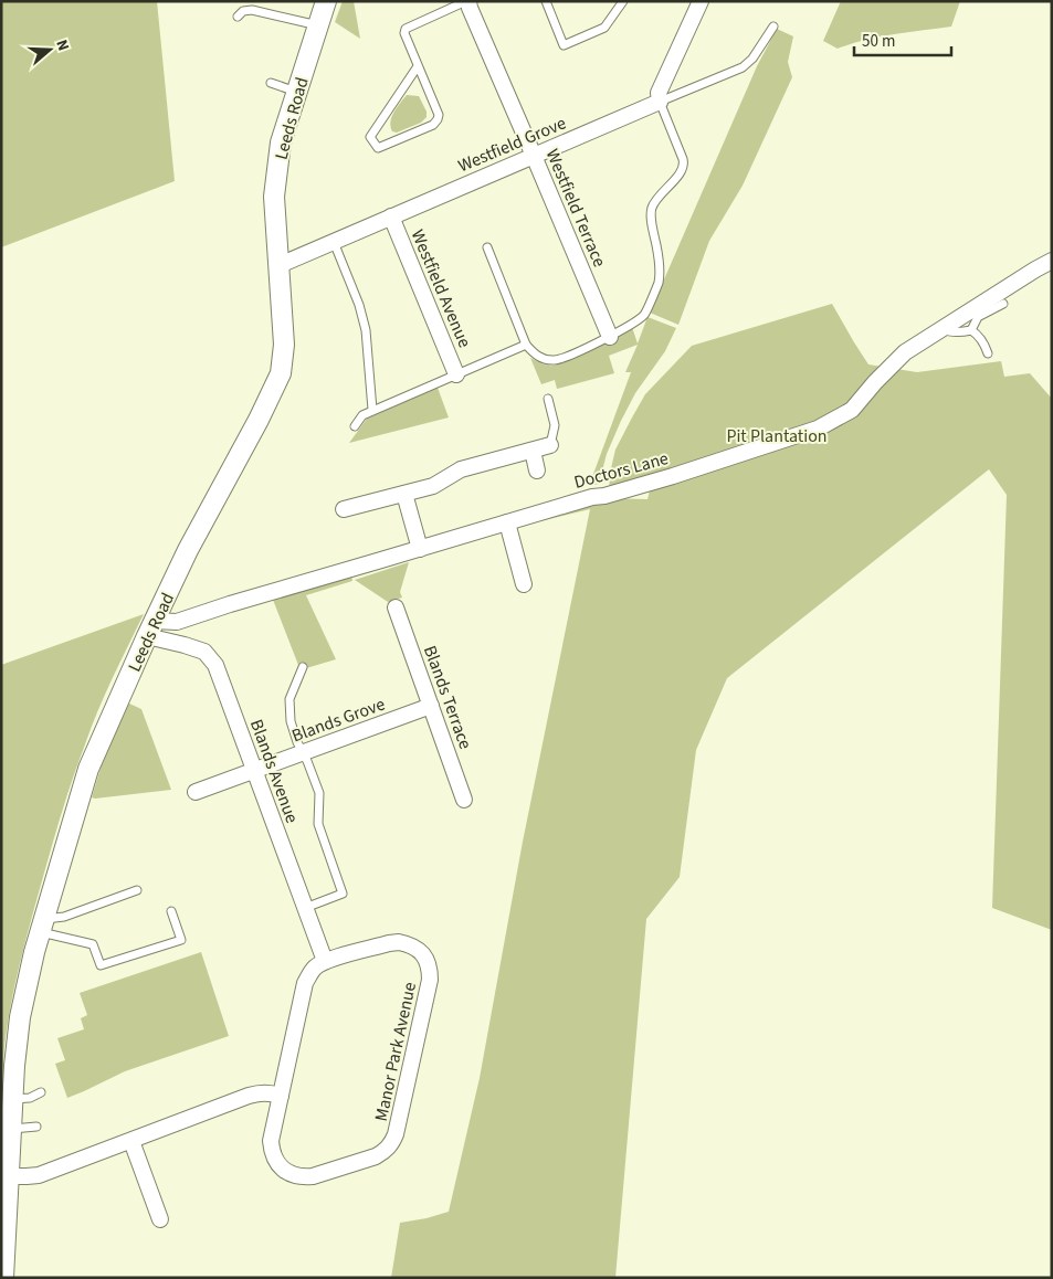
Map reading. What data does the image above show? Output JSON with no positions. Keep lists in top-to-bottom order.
{
  "streets": {
    "street": [
      "Leeds Road",
      "Westfield Grove",
      "Westfield Terrace",
      "Westfield Avenue",
      "Doctors Lane",
      "Blands Terrace",
      "Blands Grove",
      "Blands Avenue",
      "Manor Park Avenue"
    ]
  },
  "crossings": [
    ["Leeds Road", "Westfield Grove"],
    ["Leeds Road", "Doctors Lane"],
    ["Leeds Road", "Blands Avenue"],
    ["Westfield Grove", "Westfield Terrace"],
    ["Westfield Grove", "Westfield Avenue"],
    ["Doctors Lane", "Blands Avenue"],
    ["Blands Terrace", "Blands Grove"],
    ["Blands Grove", "Blands Avenue"],
    ["Blands Avenue", "Manor Park Avenue"]
  ],
  "parks": ["Pit Plantation"],
  "scale_bar": "50 m",
  "north": "right"
}
